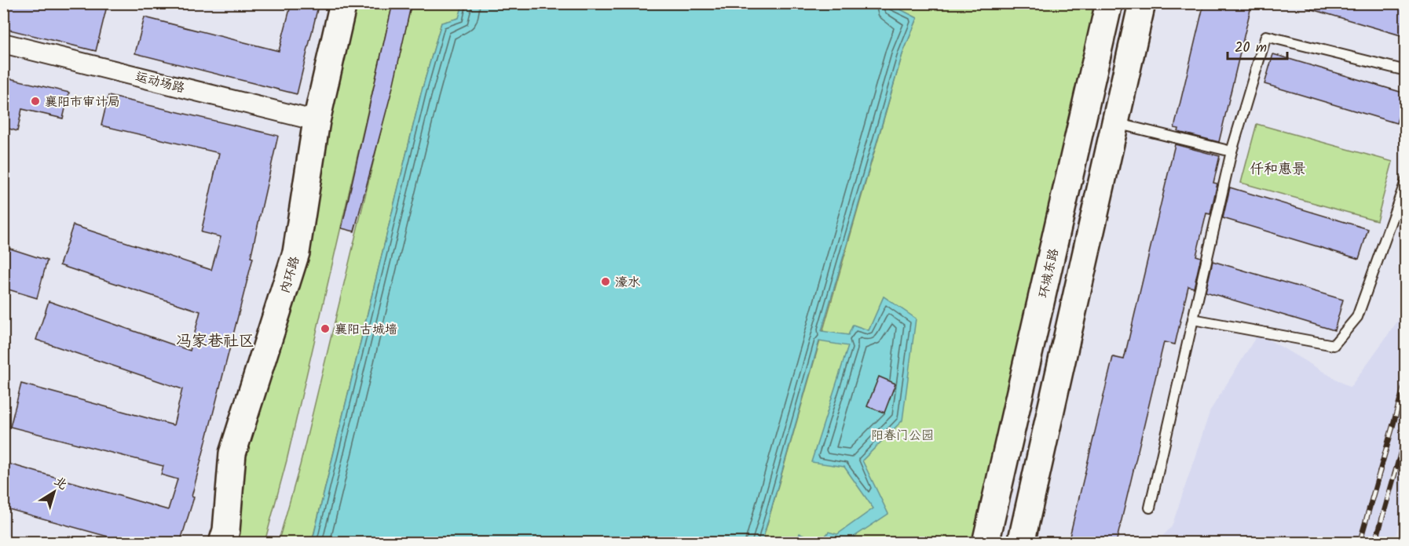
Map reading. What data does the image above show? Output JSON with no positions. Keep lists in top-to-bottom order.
{
  "streets": {
    "main road": ["环城东路", "内环路"],
    "street": ["运动场路"]
  },
  "crossings": [
    ["运动场路", "内环路"]
  ],
  "districts": ["仟和惠景", "冯家巷社区"],
  "parks": ["阳春门公园"],
  "places": ["襄阳市审计局", "濠水", "襄阳古城墙"],
  "scale_bar": "20 m",
  "north": "top right"
}
